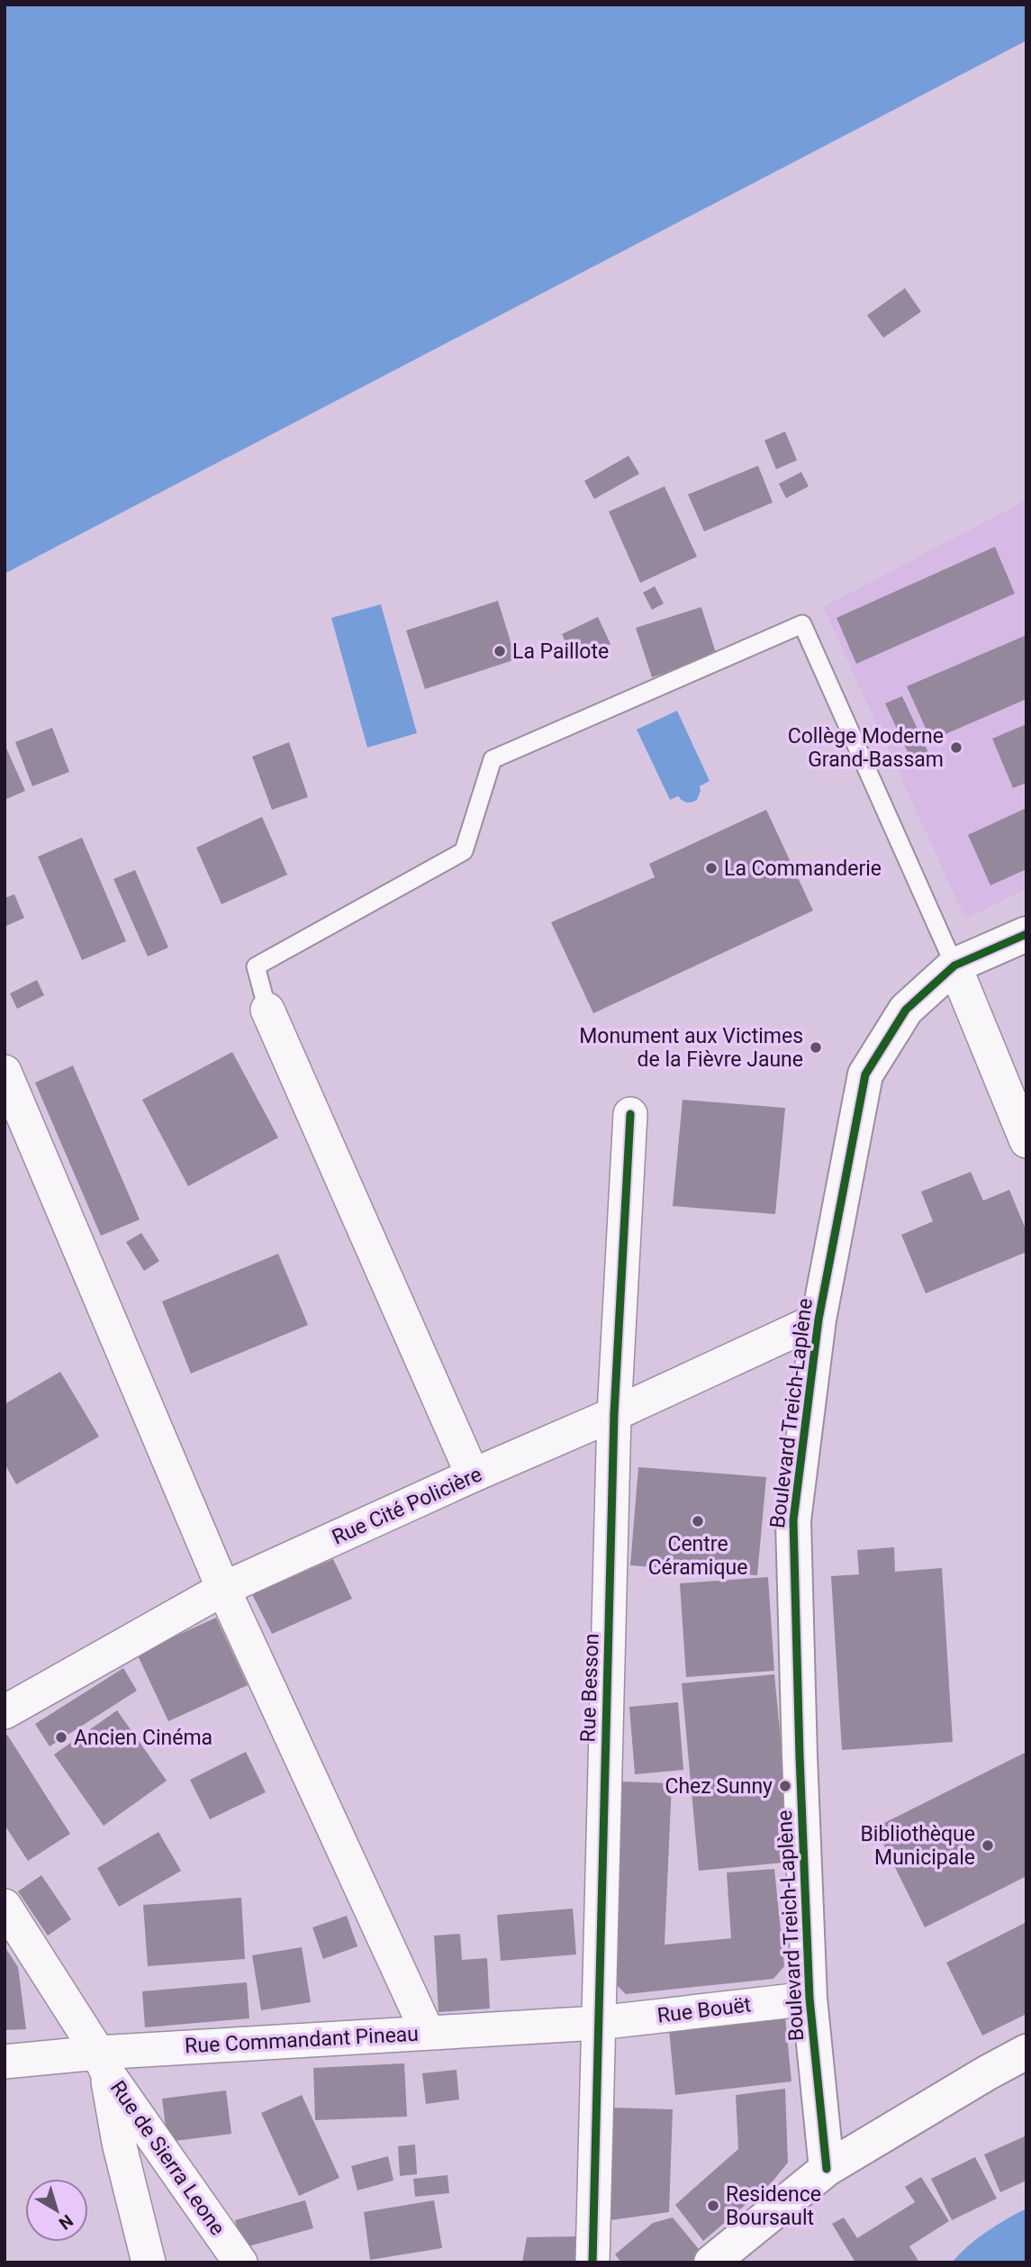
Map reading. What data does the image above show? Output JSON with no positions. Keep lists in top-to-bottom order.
{
  "streets": {
    "street": [
      "Boulevard Treich-Laplène",
      "Rue Cité Policière",
      "Rue Besson",
      "Rue Bouët",
      "Rue Commandant Pineau",
      "Rue de Sierra Leone"
    ]
  },
  "crossings": [
    ["Boulevard Treich-Laplène", "Rue Cité Policière"],
    ["Boulevard Treich-Laplène", "Rue Bouët"],
    ["Rue Cité Policière", "Rue Besson"],
    ["Rue Besson", "Rue Bouët"],
    ["Rue Besson", "Rue Commandant Pineau"],
    ["Rue Bouët", "Rue Commandant Pineau"],
    ["Rue Commandant Pineau", "Rue de Sierra Leone"]
  ],
  "places": [
    "La Paillote",
    "Collège Moderne Grand-Bassam",
    "La Commanderie",
    "Monument aux Victimes de la Fièvre Jaune",
    "Centre Céramique",
    "Ancien Cinéma",
    "Chez Sunny",
    "Bibliothèque Municipale",
    "Residence Boursault"
  ],
  "north": "bottom right"
}
